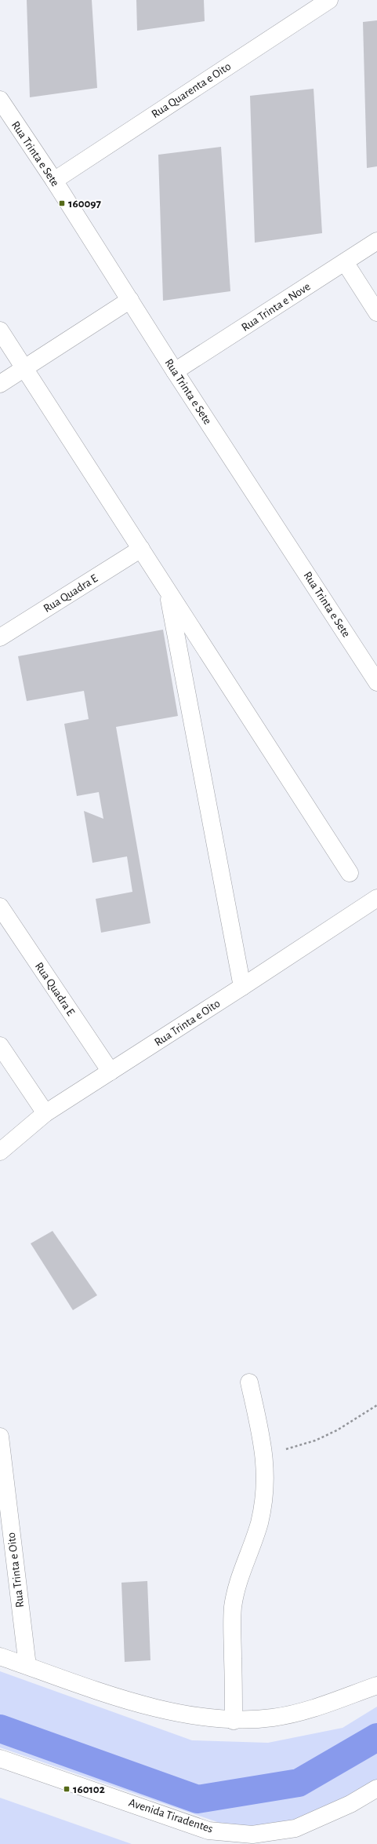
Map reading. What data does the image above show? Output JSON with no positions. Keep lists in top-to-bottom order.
{
  "streets": {
    "street": [
      "Rua Quarenta e Oito",
      "Rua Trinta e Sete",
      "Rua Trinta e Nove",
      "Rua Quadra E",
      "Rua Trinta e Oito",
      "Avenida Tiradentes"
    ]
  },
  "crossings": [
    ["Rua Quarenta e Oito", "Rua Trinta e Sete"],
    ["Rua Trinta e Sete", "Rua Trinta e Nove"],
    ["Rua Quadra E", "Rua Trinta e Oito"]
  ],
  "places": {
    "transit": ["160097", "160102"]
  }
}
